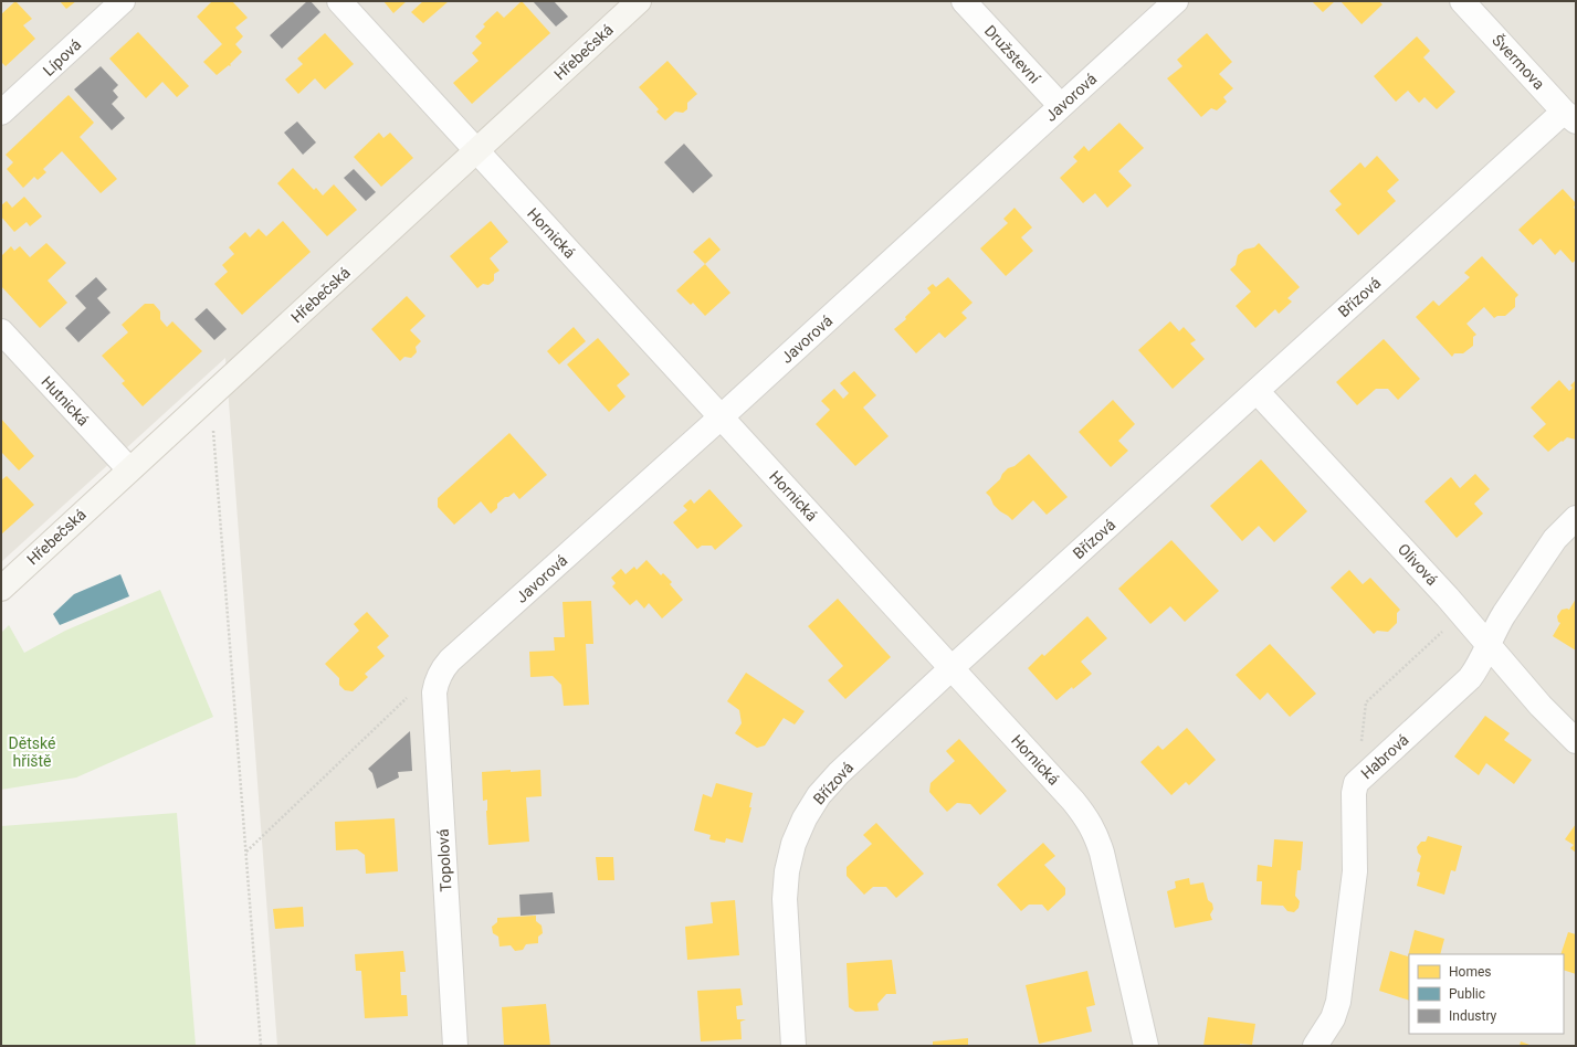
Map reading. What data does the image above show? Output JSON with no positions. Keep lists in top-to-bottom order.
{
  "streets": {
    "street": [
      "Hřebečská",
      "Družstevní",
      "Lípová",
      "Švermova",
      "Javorová",
      "Hornická",
      "Břízová",
      "Hutnická",
      "Olivová",
      "Habrová",
      "Topolová"
    ]
  },
  "crossings": [
    ["Hřebečská", "Hornická"],
    ["Hřebečská", "Hutnická"],
    ["Družstevní", "Javorová"],
    ["Švermova", "Břízová"],
    ["Javorová", "Hornická"],
    ["Javorová", "Topolová"],
    ["Hornická", "Břízová"],
    ["Břízová", "Olivová"],
    ["Olivová", "Habrová"]
  ],
  "parks": ["Dětské hřiště"],
  "legend": ["Homes", "Public", "Industry"]
}
